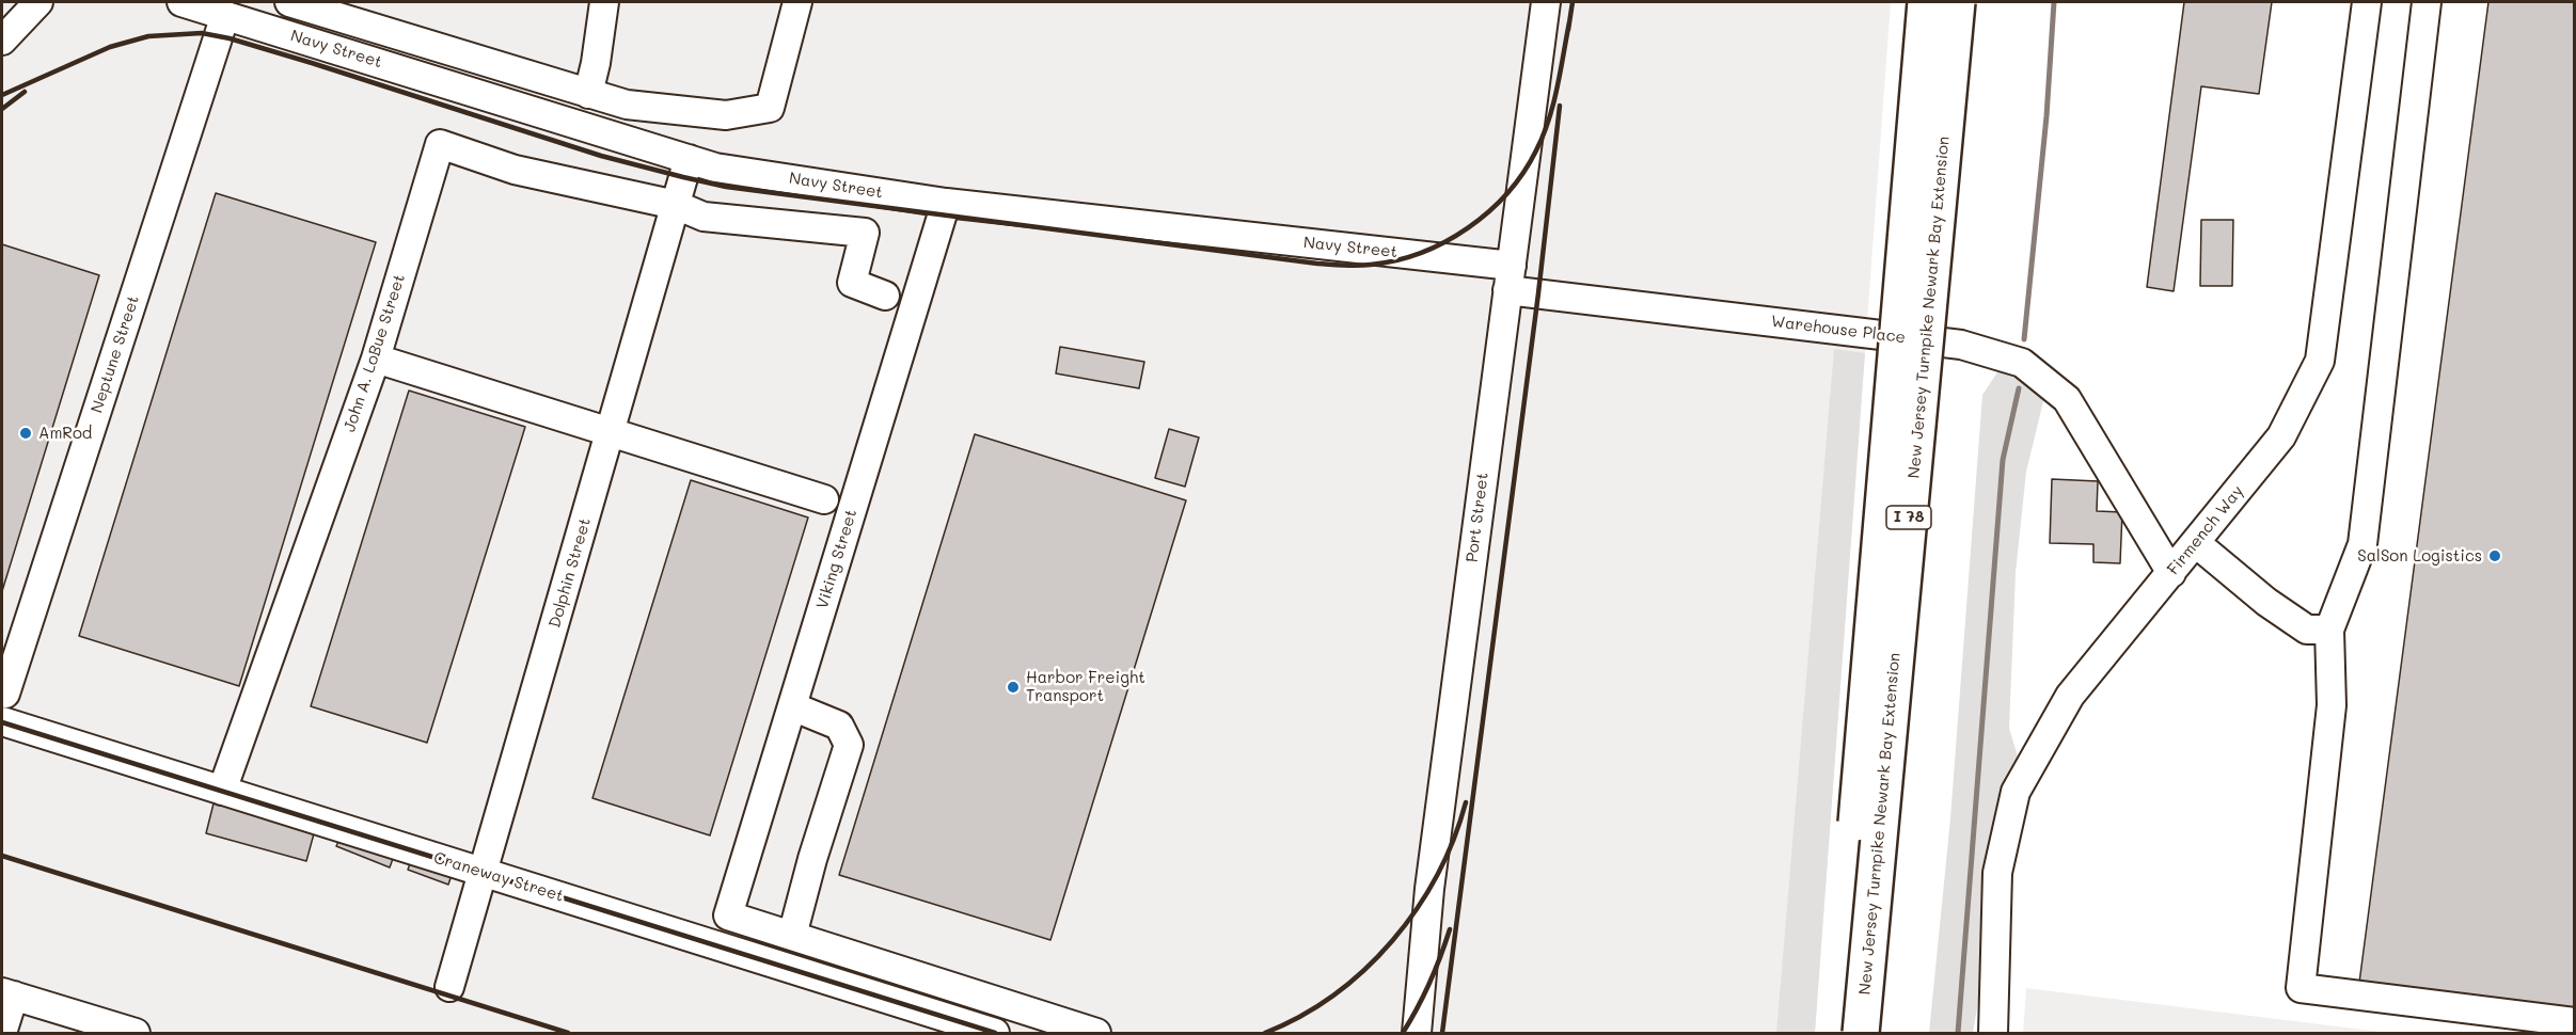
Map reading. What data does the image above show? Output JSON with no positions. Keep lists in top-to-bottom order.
{
  "streets": {
    "highway": ["New Jersey Turnpike Newark Bay Extension", "I 78"],
    "street": [
      "Navy Street",
      "Warehouse Place",
      "John A. LoBue Street",
      "Neptune Street",
      "Port Street",
      "Firmench Way",
      "Viking Street",
      "Dolphin Street",
      "Craneway Street"
    ]
  },
  "crossings": [
    ["Navy Street", "Warehouse Place"],
    ["Navy Street", "Neptune Street"],
    ["Navy Street", "Port Street"],
    ["Navy Street", "Viking Street"],
    ["Navy Street", "Dolphin Street"],
    ["Warehouse Place", "Port Street"],
    ["Warehouse Place", "Firmench Way"],
    ["John A. LoBue Street", "Dolphin Street"],
    ["John A. LoBue Street", "Craneway Street"],
    ["Dolphin Street", "Craneway Street"]
  ],
  "places": ["AmRod", "SalSon Logistics", "Harbor Freight Transport"]
}
